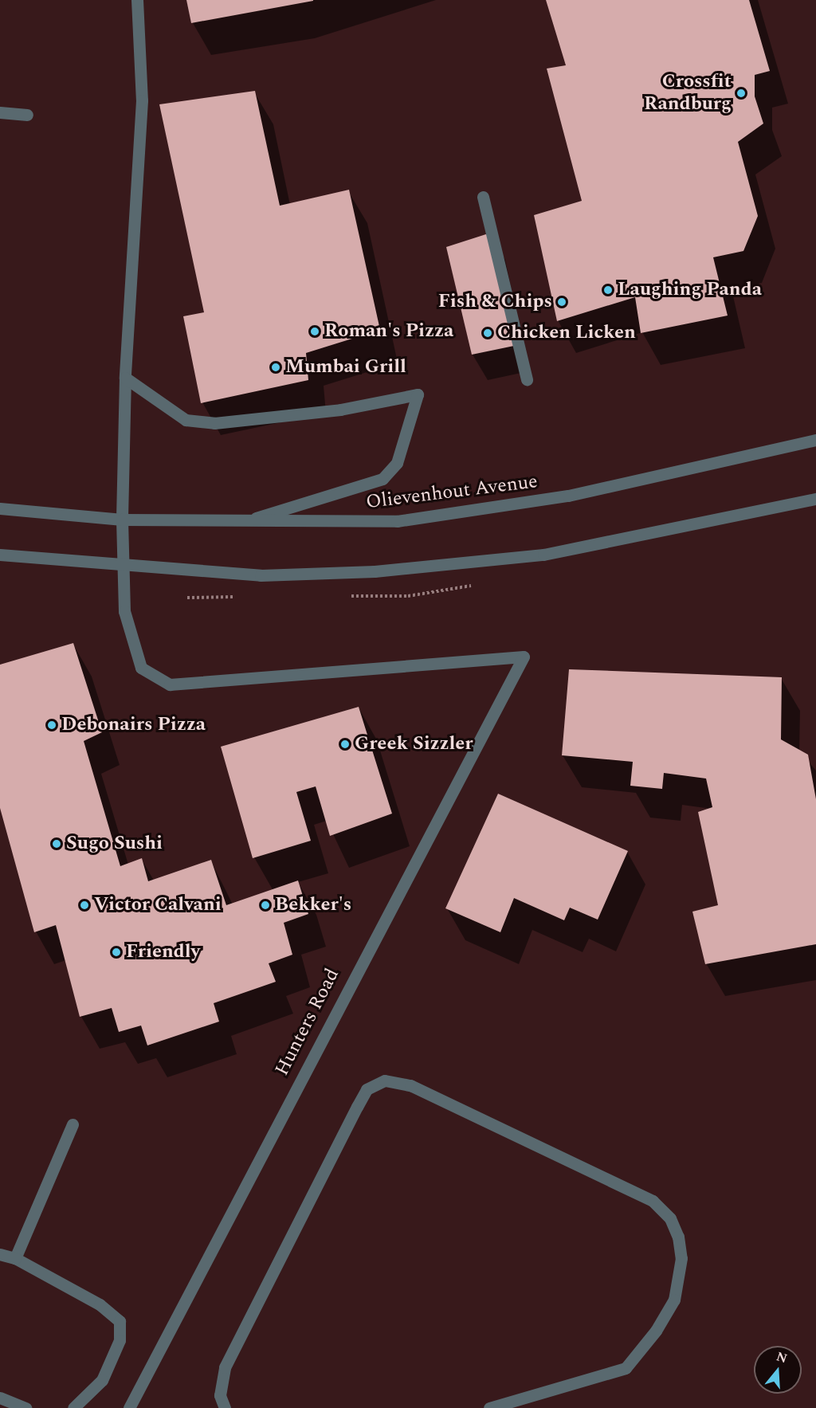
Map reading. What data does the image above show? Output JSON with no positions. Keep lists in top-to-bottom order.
{
  "streets": {
    "street": ["Olievenhout Avenue", "Hunters Road"]
  },
  "places": [
    "Crossfit Randburg",
    "Laughing Panda",
    "Fish & Chips",
    "Roman's Pizza",
    "Chicken Licken",
    "Mumbai Grill",
    "Debonairs Pizza",
    "Greek Sizzler",
    "Sugo Sushi",
    "Victor Calvani",
    "Bekker's",
    "Friendly"
  ],
  "north": "top"
}
